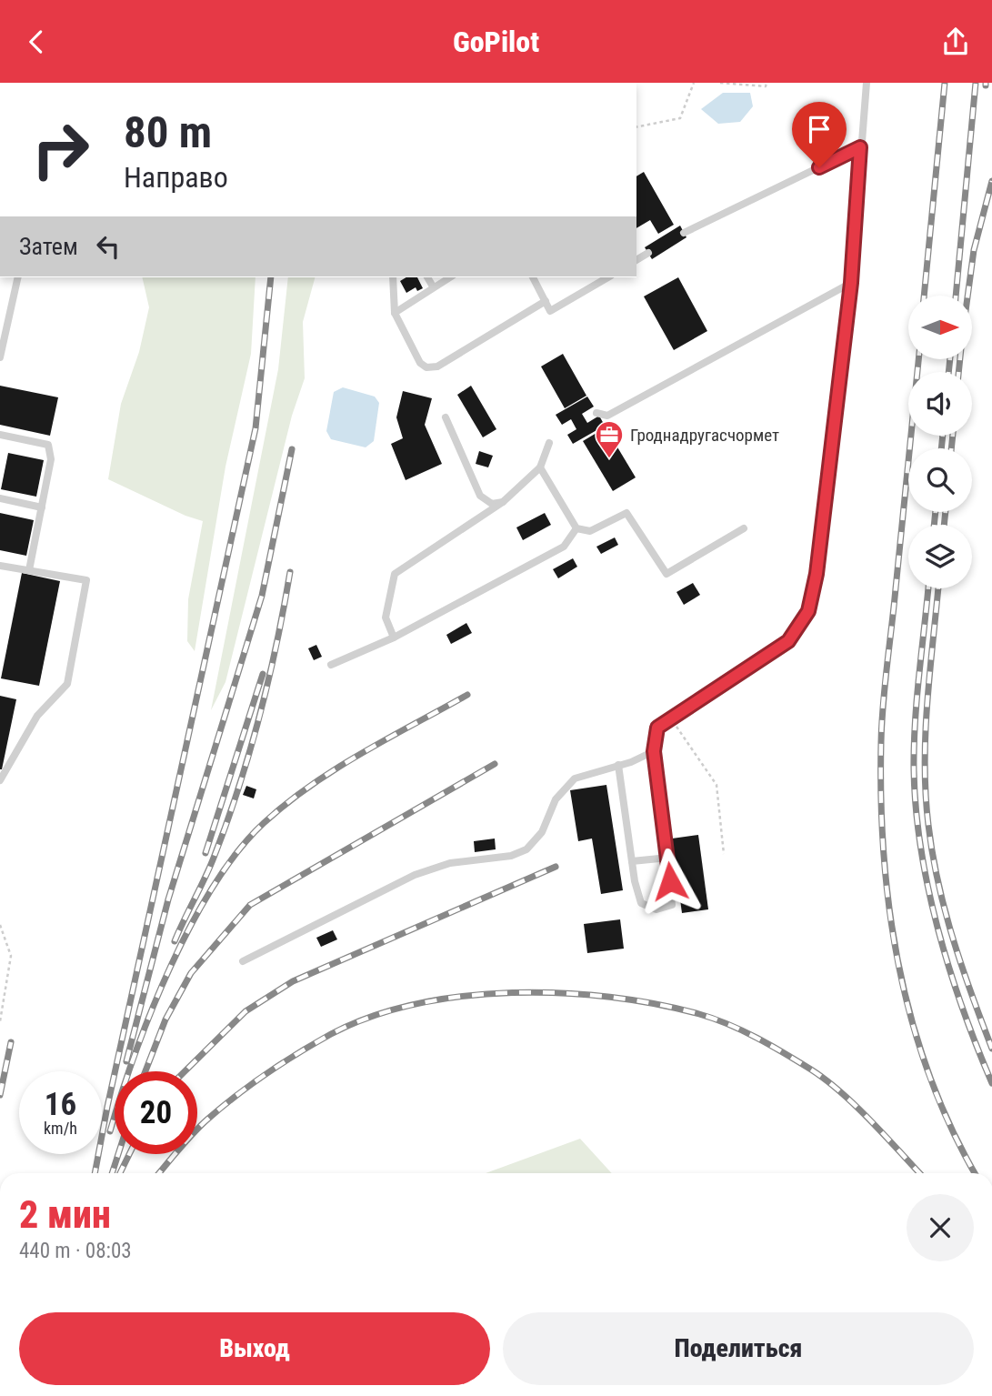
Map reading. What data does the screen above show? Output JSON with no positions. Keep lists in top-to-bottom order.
{
  "places": {
    "office": ["Гроднадругасчормет"]
  },
  "north": "right",
  "page": {
    "header": "GoPilot",
    "turn": ["80 m", "Направо"],
    "then": "Затем",
    "speed": "16 km/h",
    "limit": "20",
    "heading": ["2 мин", "440 m · 08:03"],
    "buttons": ["Выход", "Поделиться"]
  }
}
